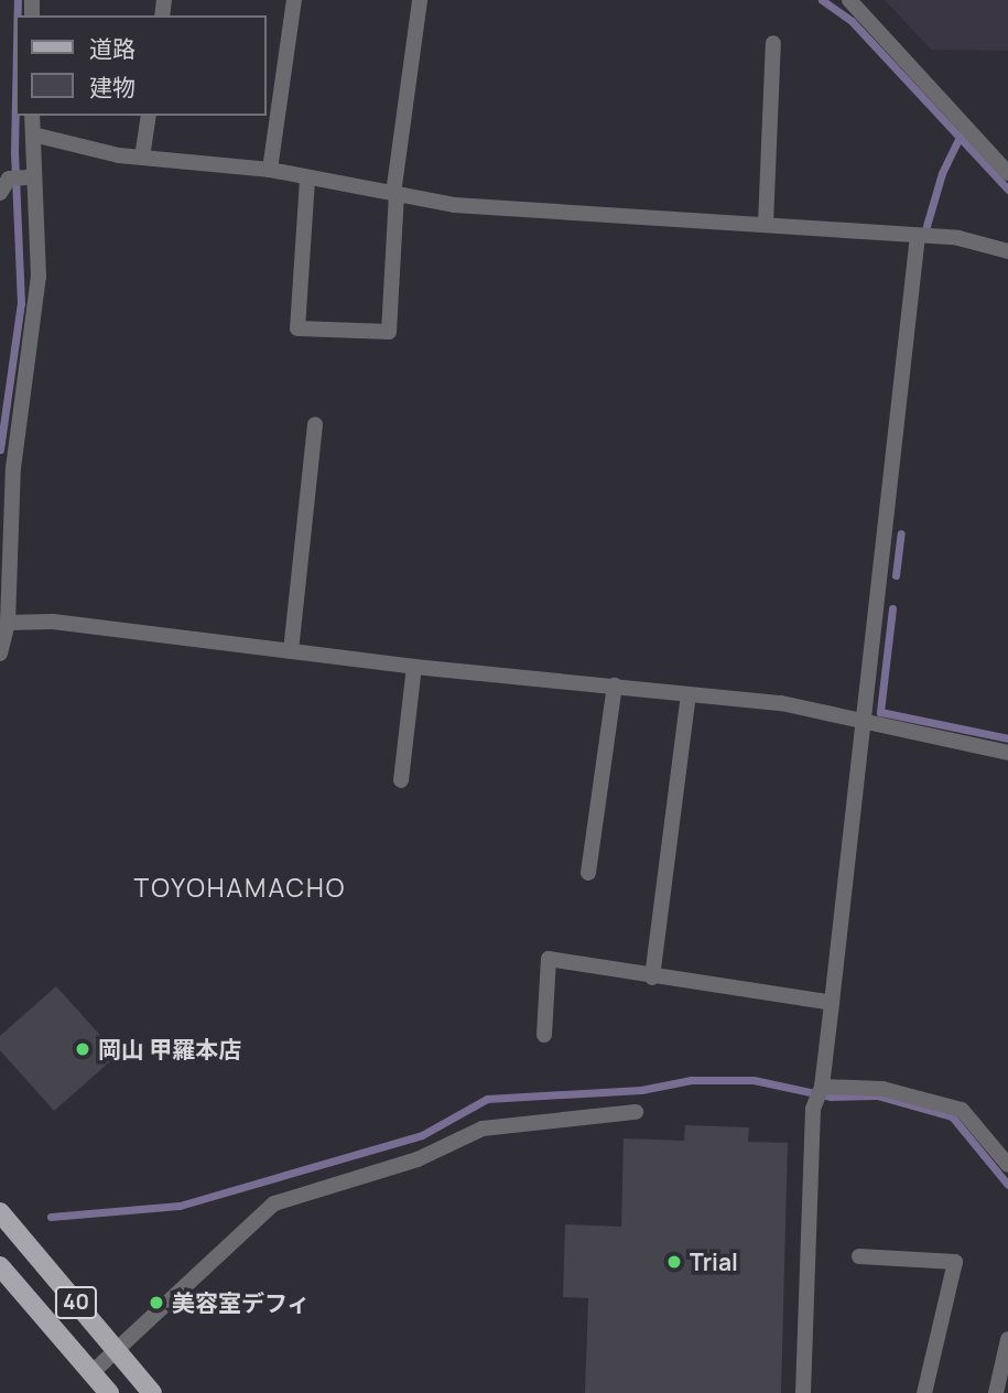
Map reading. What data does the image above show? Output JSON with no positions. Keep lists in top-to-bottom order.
{
  "streets": {
    "main road": ["40"]
  },
  "districts": ["TOYOHAMACHO"],
  "places": ["岡山 甲羅本店", "Trial", "美容室デフィ"],
  "legend": ["道路", "建物"]
}
